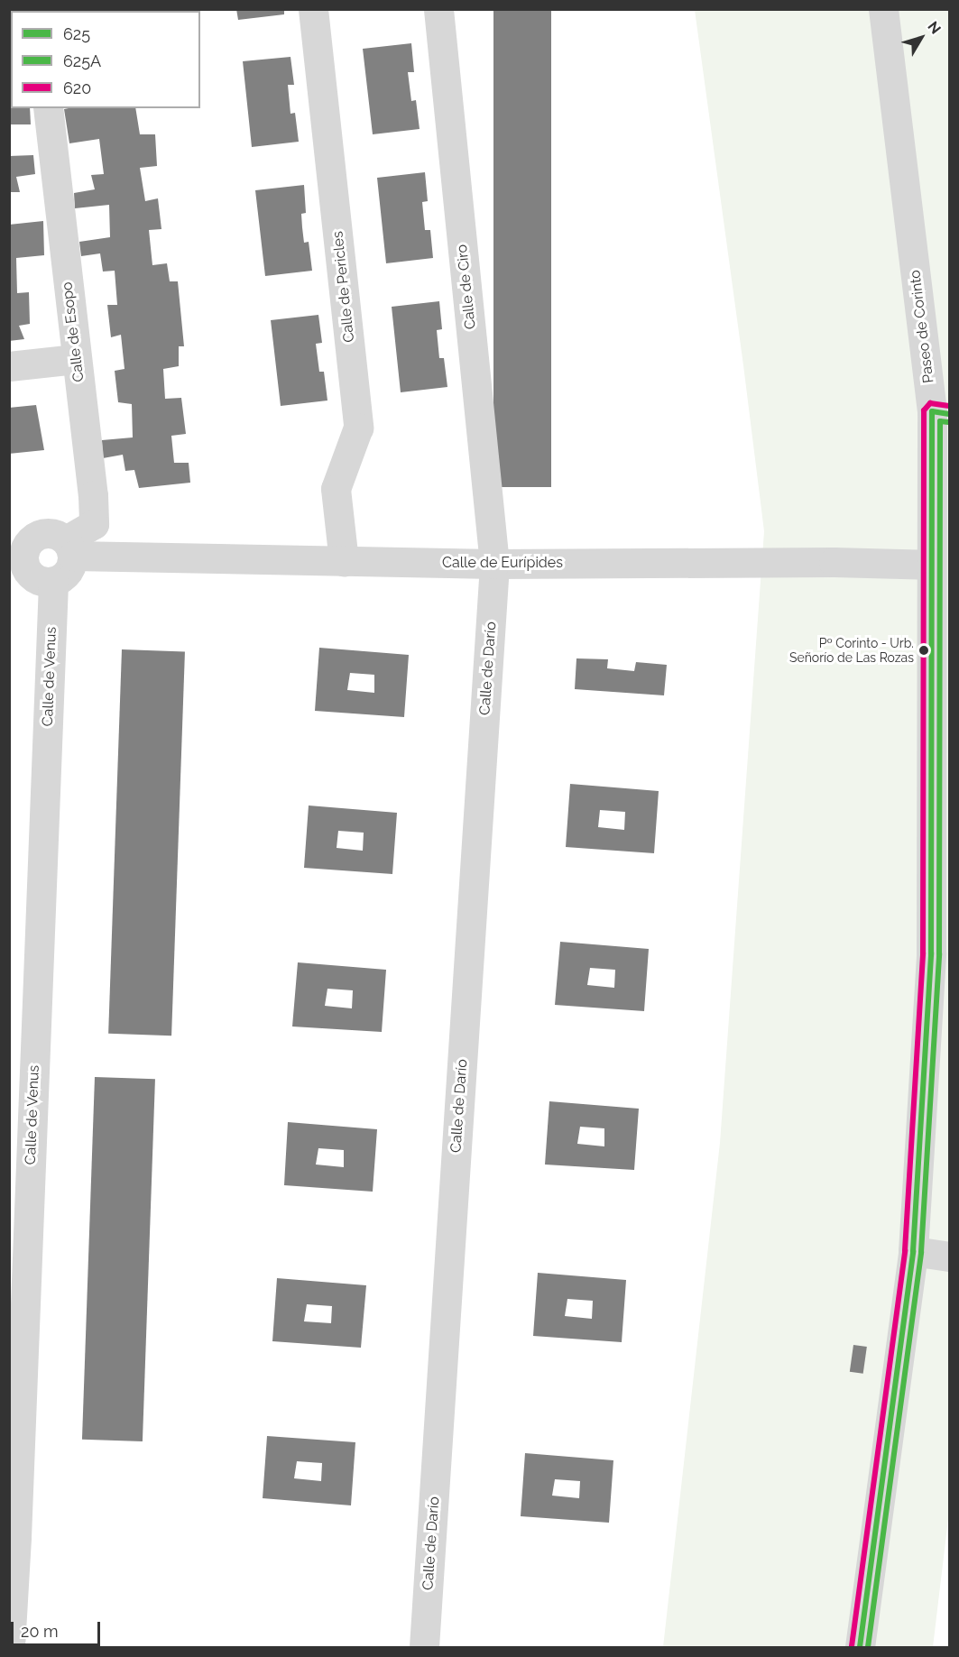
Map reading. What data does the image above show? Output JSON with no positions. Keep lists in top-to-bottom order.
{
  "streets": {
    "street": [
      "Calle de Pericles",
      "Calle de Ciro",
      "Paseo de Corinto",
      "Calle de Esopo",
      "Calle de Eurípides",
      "Calle de Darío",
      "Calle de Venus"
    ]
  },
  "crossings": [
    ["Calle de Pericles", "Calle de Eurípides"],
    ["Calle de Ciro", "Calle de Eurípides"],
    ["Calle de Ciro", "Calle de Darío"],
    ["Paseo de Corinto", "Calle de Eurípides"],
    ["Calle de Esopo", "Calle de Eurípides"],
    ["Calle de Esopo", "Calle de Venus"],
    ["Calle de Eurípides", "Calle de Darío"],
    ["Calle de Eurípides", "Calle de Venus"]
  ],
  "places": ["Pº Corinto - Urb. Señorío de Las Rozas"],
  "lines": ["transit line 620", "transit line 625", "transit line 625A"],
  "legend": ["625", "625A", "620"],
  "scale_bar": "20 m",
  "north": "top right"
}
